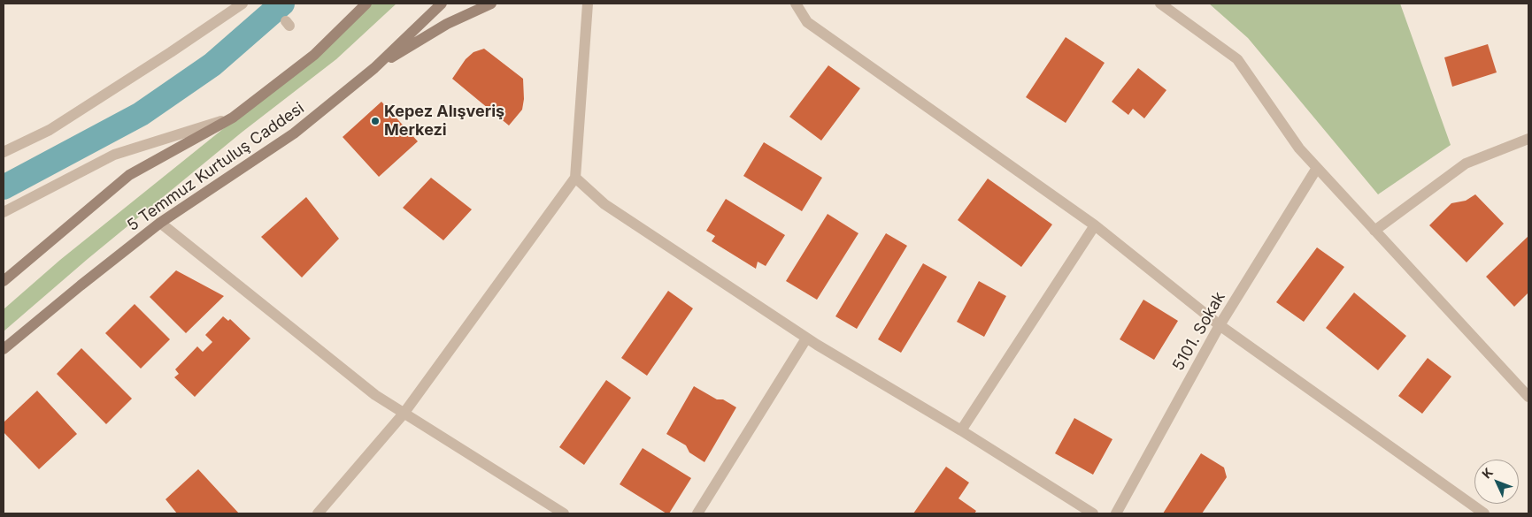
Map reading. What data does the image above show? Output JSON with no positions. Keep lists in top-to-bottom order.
{
  "streets": {
    "main road": ["5 Temmuz Kurtuluş Caddesi"],
    "street": ["5101. Sokak"]
  },
  "places": ["Kepez Alışveriş Merkezi"],
  "north": "top left"
}
